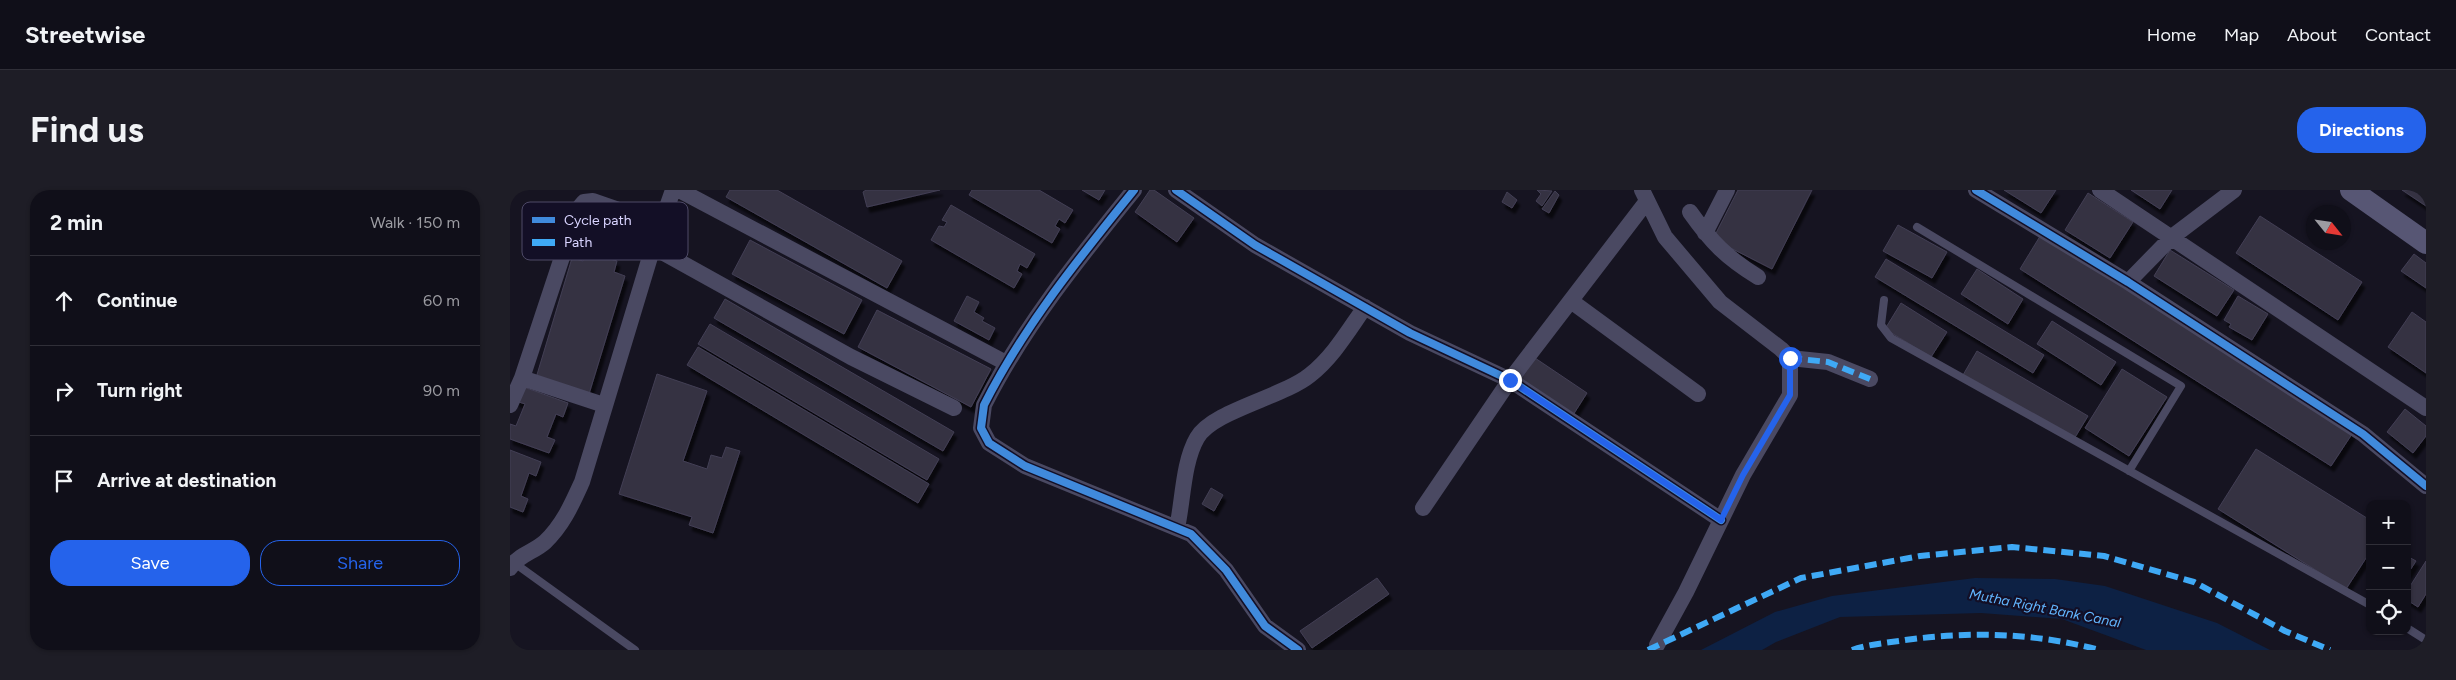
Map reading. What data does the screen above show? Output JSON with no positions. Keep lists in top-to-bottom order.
{
  "water": ["Mutha Right Bank Canal"],
  "legend": ["Cycle path", "Path"],
  "north": "bottom right",
  "page": {
    "header": "Streetwise",
    "nav": [
      "Home",
      "Map",
      "About",
      "Contact"
    ],
    "buttons": [
      "Directions",
      ["Save", "Share"]
    ],
    "title": "Find us",
    "heading": ["2 min", "Walk · 150 m"],
    "list": [
      ["Continue", "60 m"],
      ["Turn right", "90 m"],
      "Arrive at destination"
    ],
    "map_buttons": ["+", "−"]
  }
}
